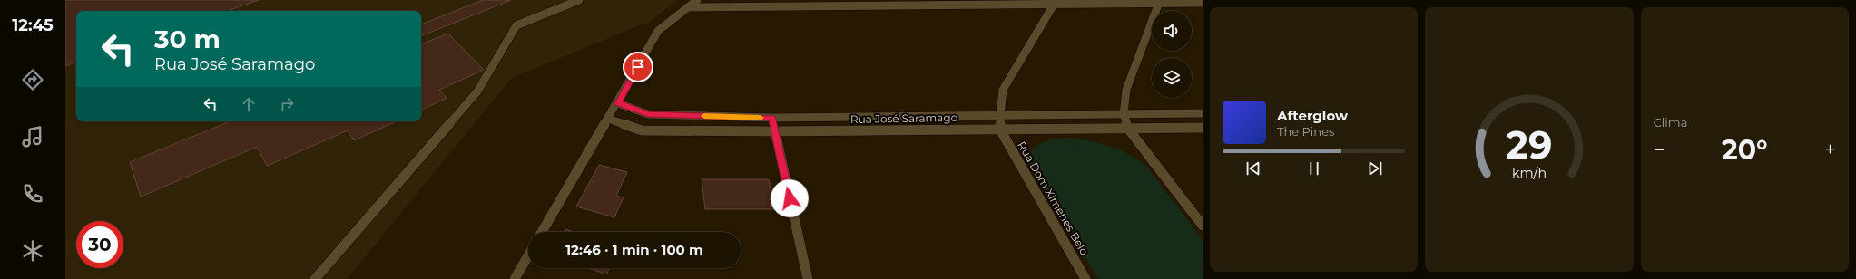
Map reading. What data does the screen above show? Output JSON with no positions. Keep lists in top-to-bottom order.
{
  "streets": {
    "street": ["Rua José Saramago", "Rua Dom Ximenes Belo"]
  },
  "crossings": [
    ["Rua José Saramago", "Rua Dom Ximenes Belo"]
  ],
  "page": {
    "tabs": "12:45",
    "tile": "Clima",
    "turn": ["30 m", "Rua José Saramago"],
    "song": ["Afterglow", "The Pines"],
    "heat": ["−", "20°", "+"],
    "limit": "30",
    "trip": "12:46 · 1 min · 100 m",
    "gauge": ["29", "km/h"]
  }
}
